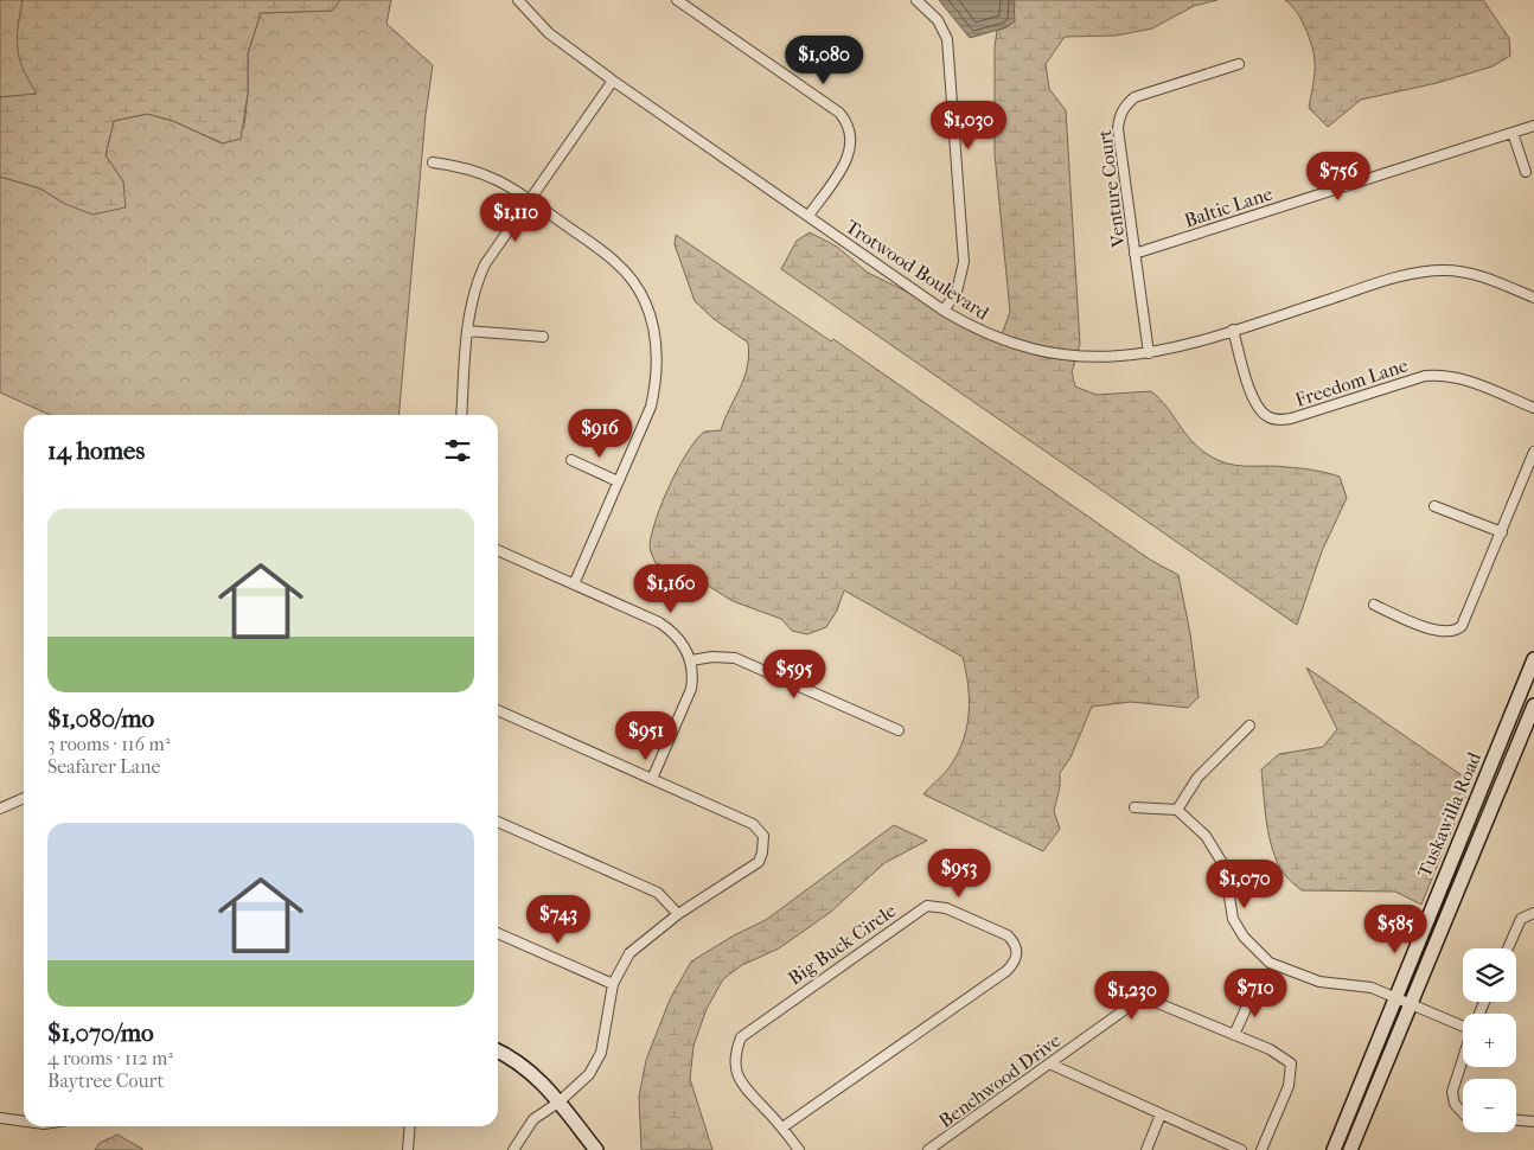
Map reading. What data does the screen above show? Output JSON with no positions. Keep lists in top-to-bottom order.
{
  "streets": {
    "main road": ["Tuskawilla Road"],
    "street": [
      "Venture Court",
      "Baltic Lane",
      "Trotwood Boulevard",
      "Freedom Lane",
      "Big Buck Circle",
      "Benchwood Drive"
    ]
  },
  "crossings": [
    ["Venture Court", "Baltic Lane"],
    ["Venture Court", "Trotwood Boulevard"],
    ["Trotwood Boulevard", "Freedom Lane"]
  ],
  "page": {
    "price": [
      "$1,080",
      "$1,030",
      "$756",
      "$1,110",
      "$916",
      "$1,160",
      "$595",
      "$951",
      "$953",
      "$1,070",
      "$743",
      "$585",
      "$710",
      "$1,230"
    ],
    "heading": "14 homes",
    "list": [
      {
        "name": "$1,080/mo",
        "note": "3 rooms · 116 m² · Seafarer Lane"
      },
      {
        "name": "$1,070/mo",
        "note": "4 rooms · 112 m² · Baytree Court"
      }
    ],
    "map_buttons": ["+", "−"]
  }
}
